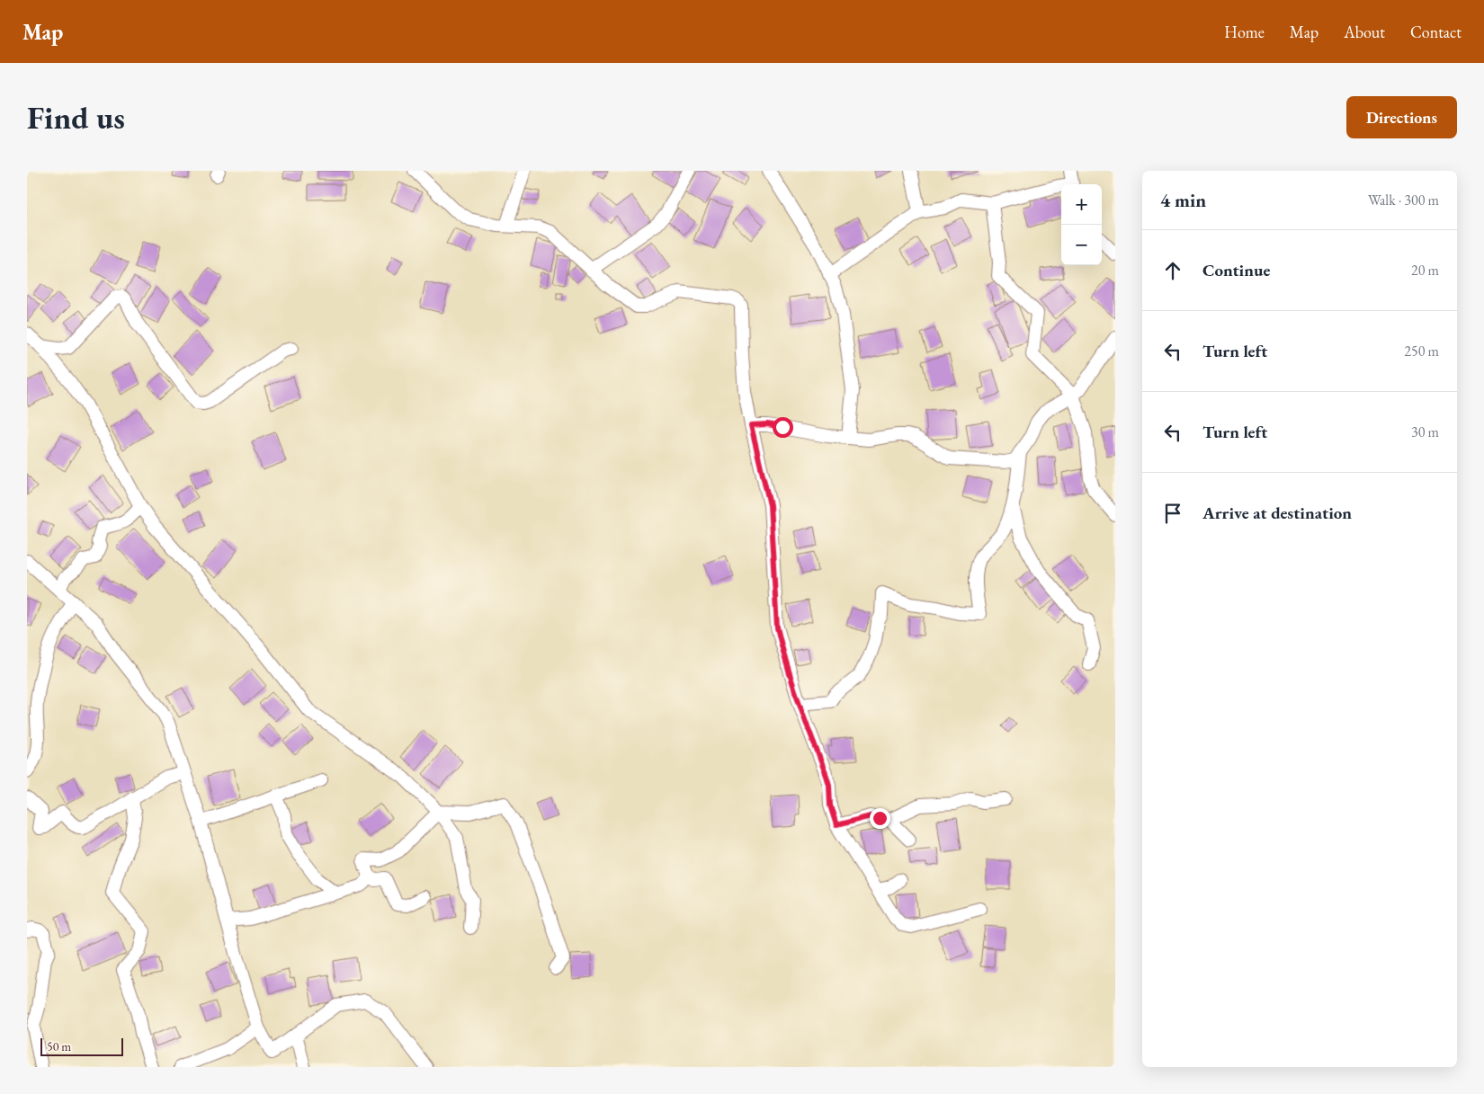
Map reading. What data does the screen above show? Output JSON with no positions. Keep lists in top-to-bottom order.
{
  "scale_bar": "50 m",
  "page": {
    "header": "Map",
    "nav": [
      "Home",
      "Map",
      "About",
      "Contact"
    ],
    "buttons": "Directions",
    "title": "Find us",
    "heading": ["4 min", "Walk · 300 m"],
    "map_buttons": ["+", "−"],
    "list": [
      ["Continue", "20 m"],
      ["Turn left", "250 m"],
      ["Turn left", "30 m"],
      "Arrive at destination"
    ],
    "scale": "50 m"
  }
}
